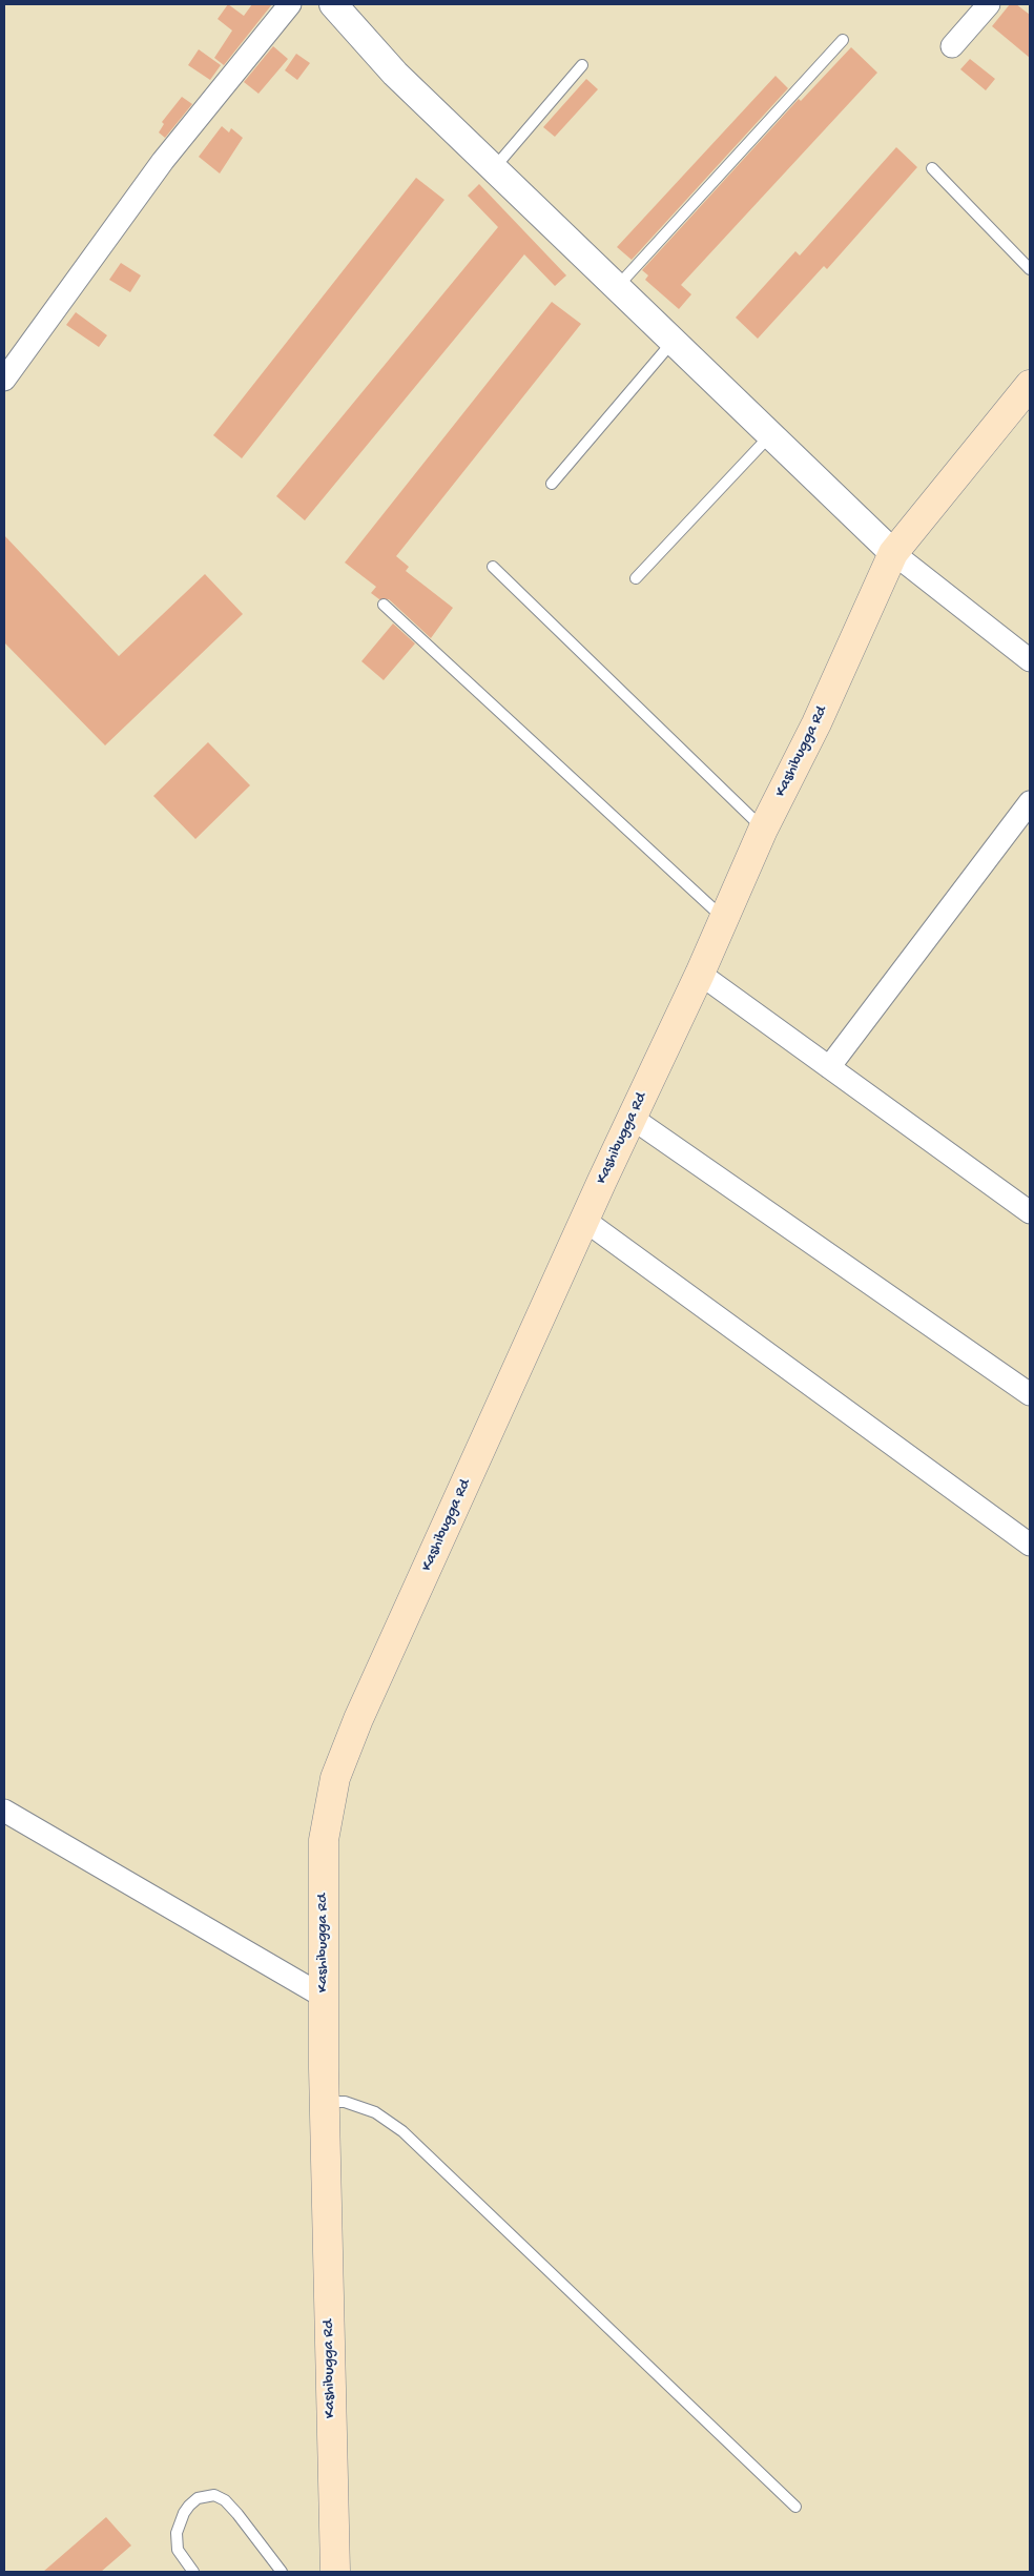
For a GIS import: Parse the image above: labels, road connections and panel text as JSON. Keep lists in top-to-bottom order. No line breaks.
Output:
{"streets":{"main road":["Kashibugga Rd"]}}
